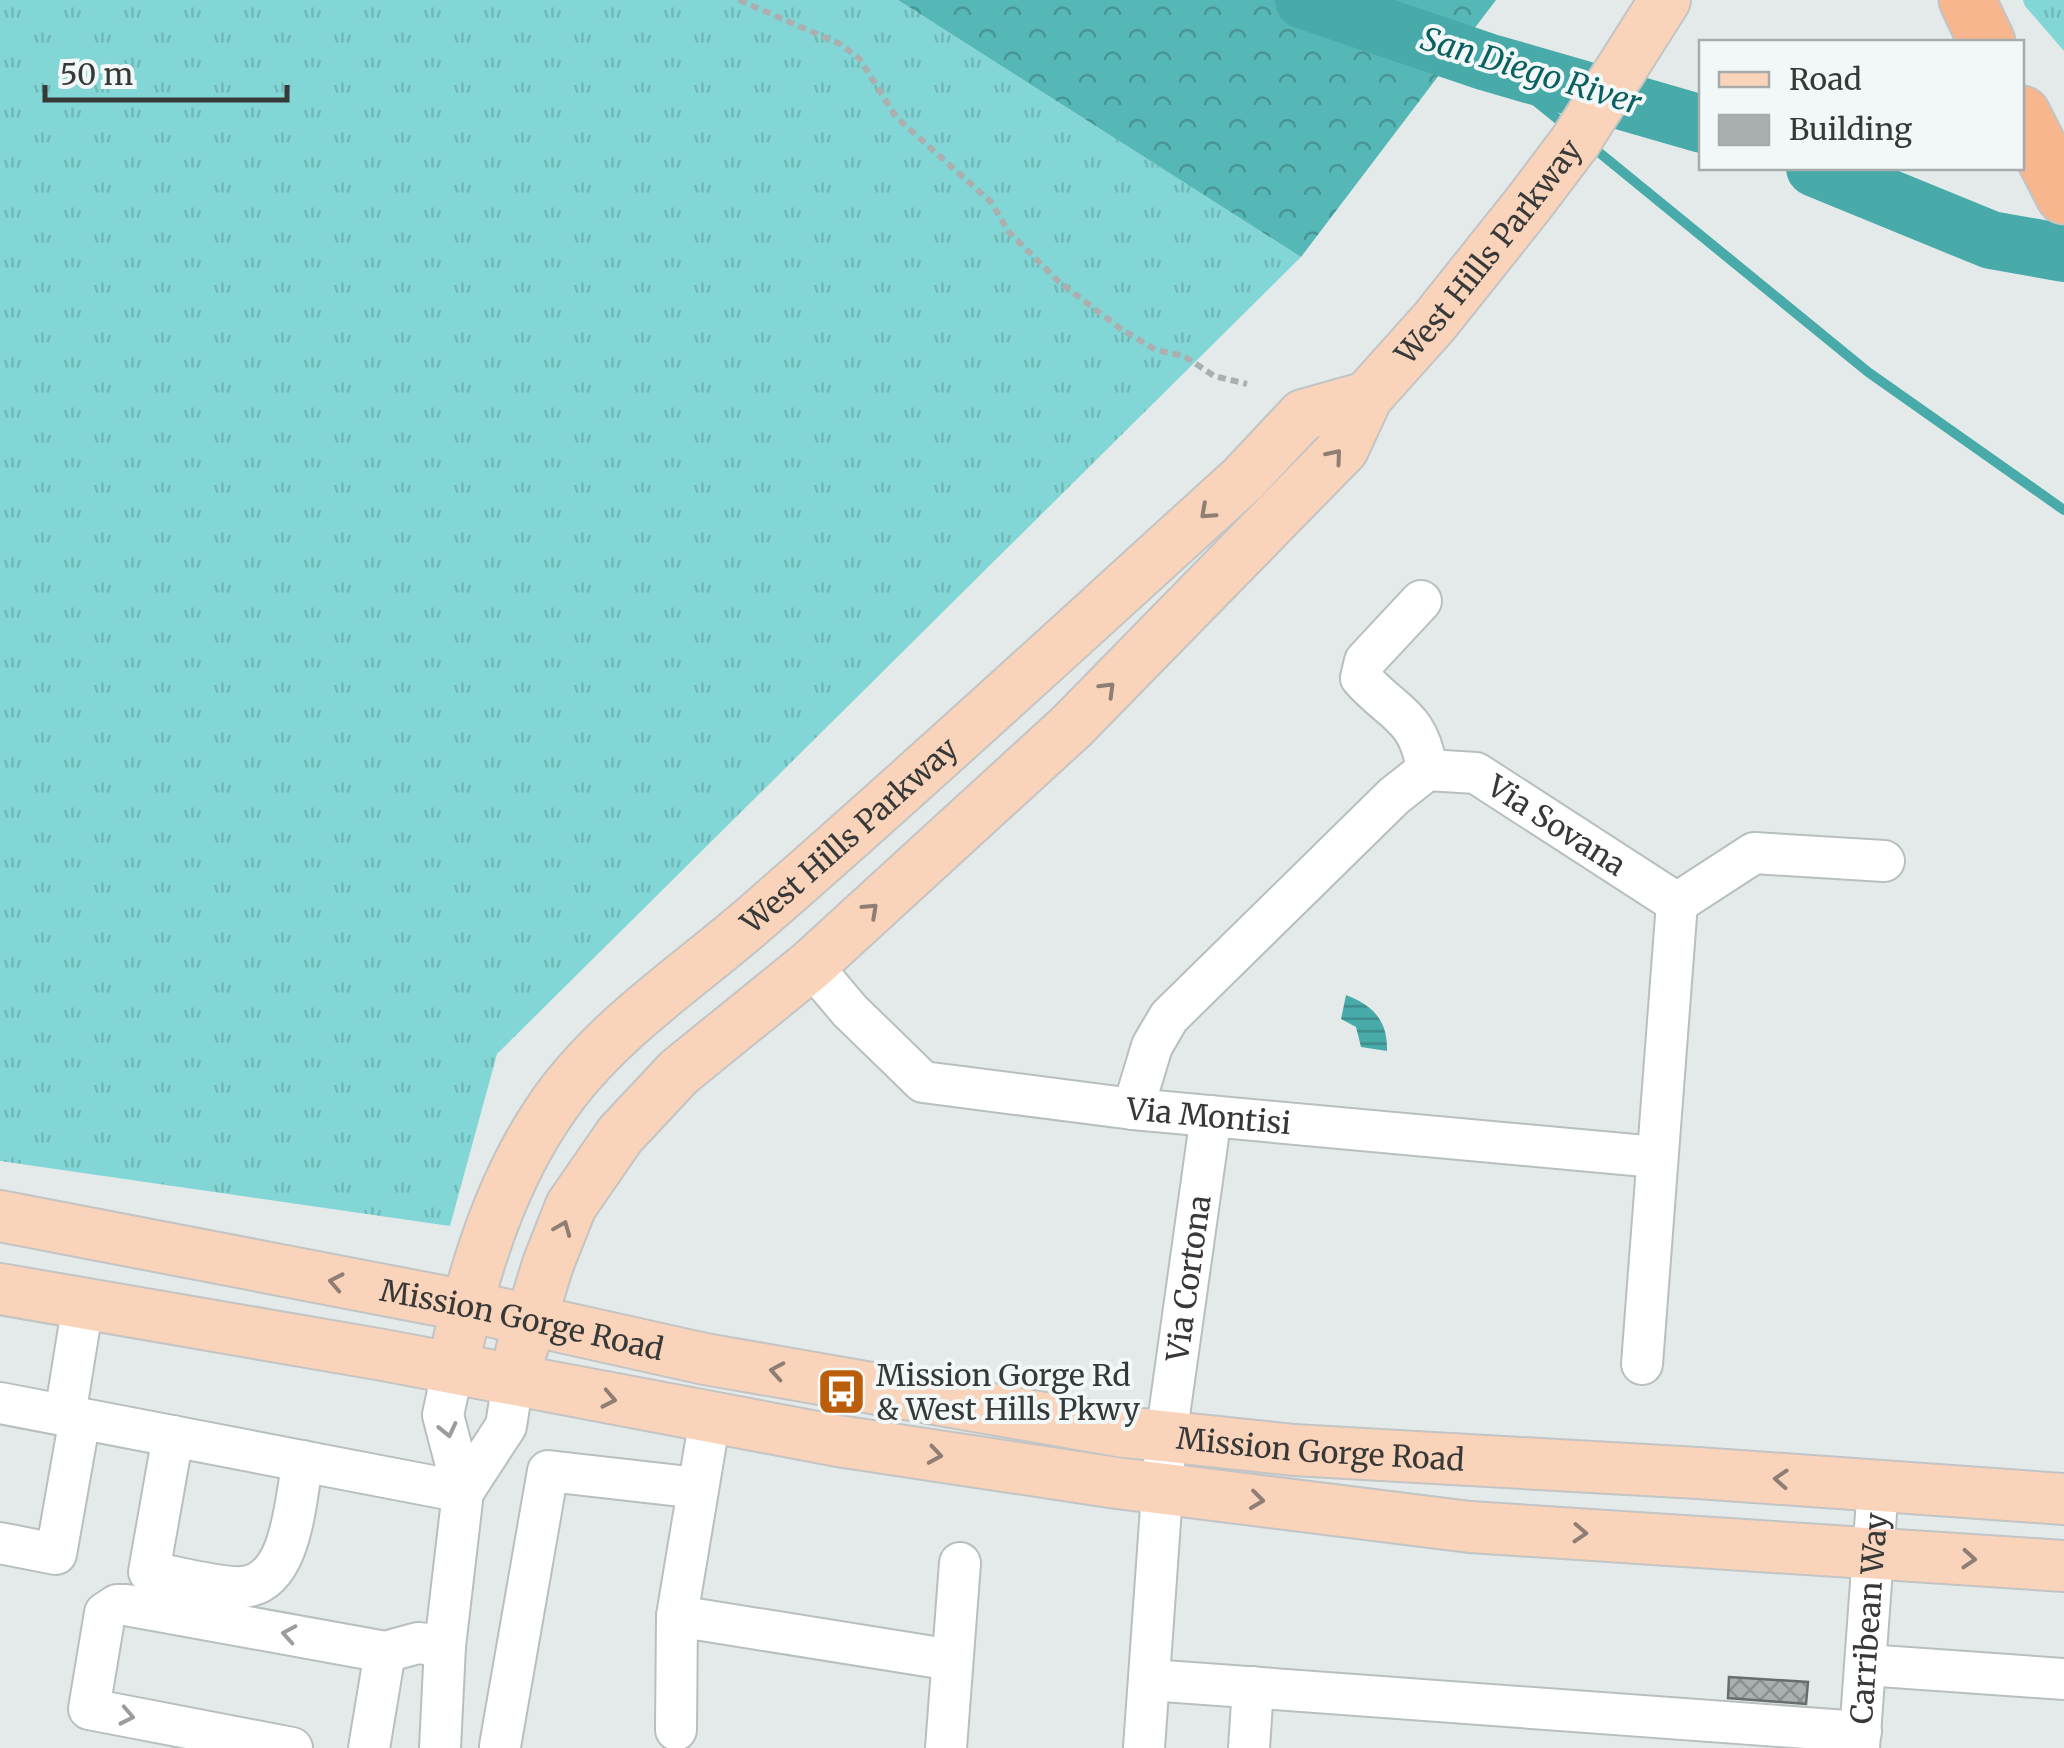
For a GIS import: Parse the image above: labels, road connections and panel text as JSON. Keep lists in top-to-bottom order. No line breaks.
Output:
{"streets":{"main road":["West Hills Parkway","Mission Gorge Road"],"street":["Via Sovana","Via Montisi","Via Cortona","Carribean Way"]},"crossings":[["West Hills Parkway","Via Montisi"],["West Hills Parkway","Mission Gorge Road"],["Via Montisi","Via Cortona"],["Via Cortona","Mission Gorge Road"],["Mission Gorge Road","Carribean Way"]],"water":["San Diego River"],"places":{"bus stop":["Mission Gorge Rd & West Hills Pkwy"]},"legend":["Road","Building"],"scale_bar":"50 m"}
